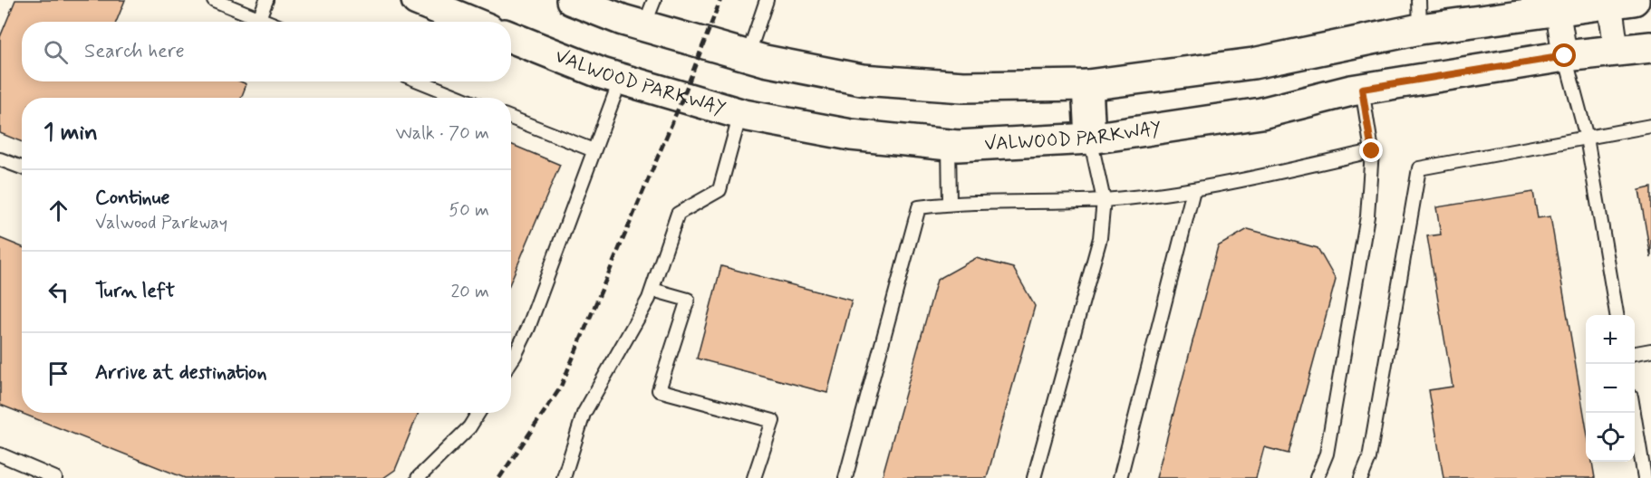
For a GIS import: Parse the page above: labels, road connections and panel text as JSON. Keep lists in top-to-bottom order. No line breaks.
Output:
{"streets":{"main road":["VALWOOD PARKWAY"]},"page":{"search":"Search here","heading":["1 min","Walk · 70 m"],"list":[["Continue","Valwood Parkway","50 m"],["Turn left","20 m"],"Arrive at destination"],"map_buttons":["+","−"]}}
